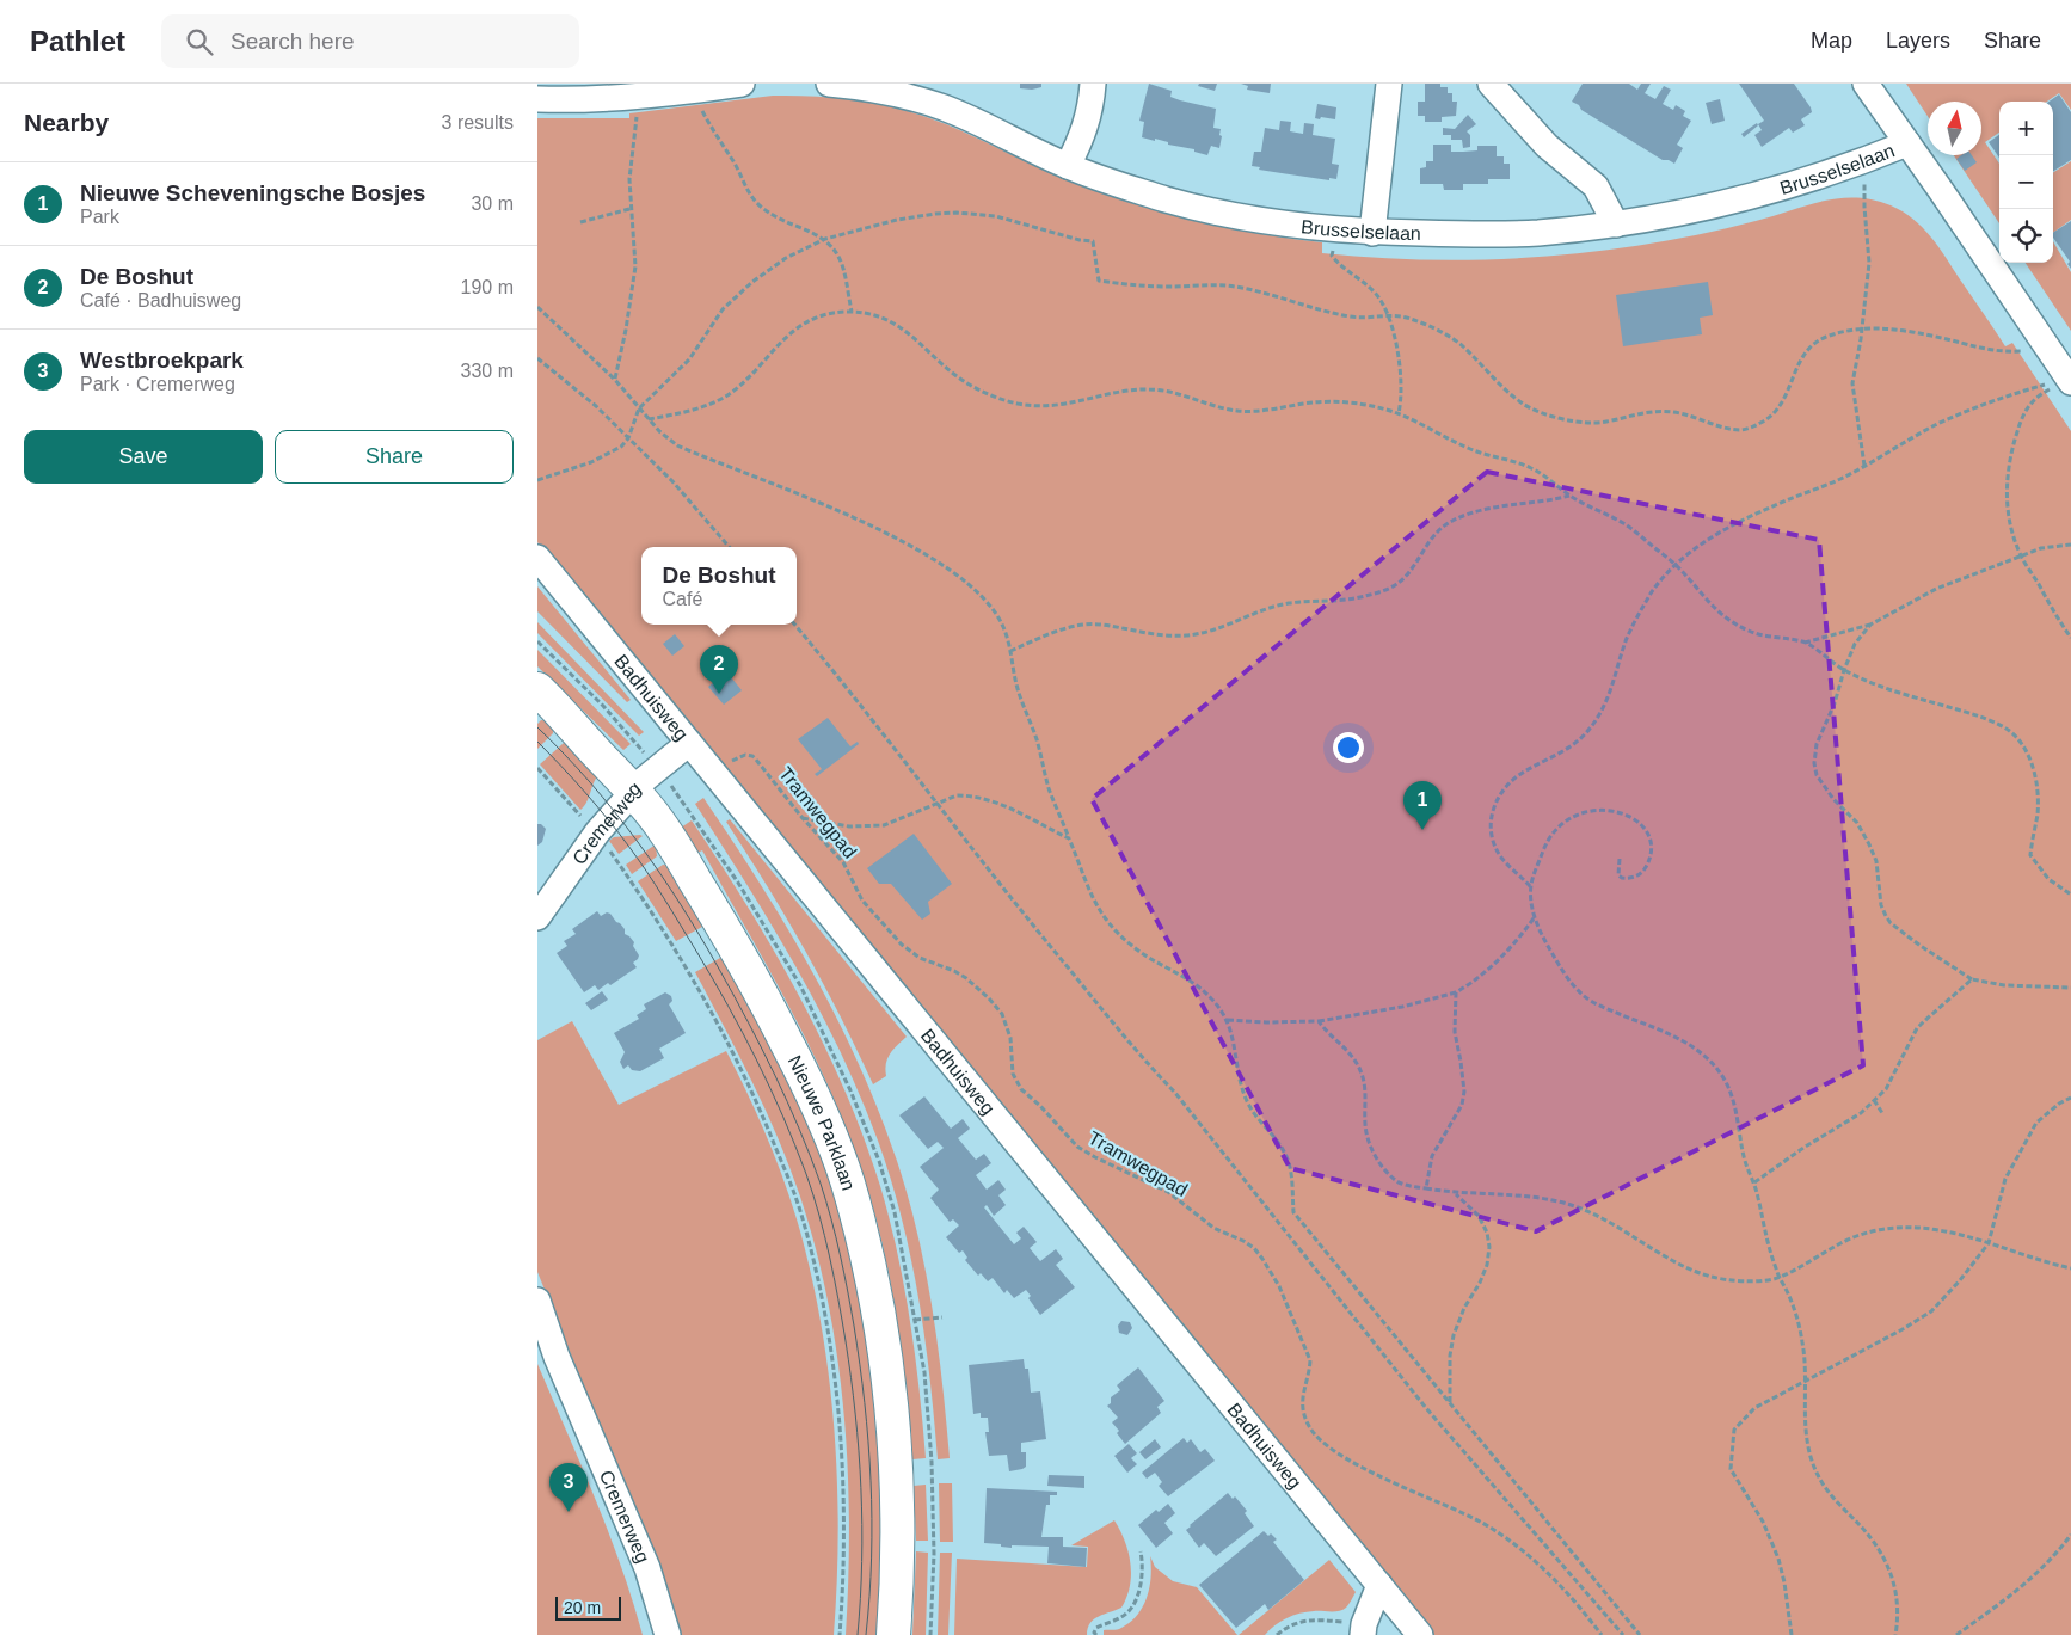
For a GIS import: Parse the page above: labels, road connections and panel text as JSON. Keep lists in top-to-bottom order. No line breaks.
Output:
{"streets":{"main road":["Nieuwe Parklaan"],"street":["Brusselselaan","Badhuisweg","Cremerweg"],"path":["Tramwegpad"]},"crossings":[["Badhuisweg","Tramwegpad"],["Badhuisweg","Cremerweg"],["Cremerweg","Nieuwe Parklaan"]],"scale_bar":"20 m","north":"top","page":{"header":"Pathlet","search":"Search here","nav":["Map","Layers","Share"],"heading":["Nearby","3 results"],"map_buttons":["+","−"],"list":[{"mark":"1","name":"Nieuwe Scheveningsche Bosjes","note":"Park","value":"30 m"},{"mark":"2","name":"De Boshut","note":"Café · Badhuisweg","value":"190 m"},{"mark":"3","name":"Westbroekpark","note":"Park · Cremerweg","value":"330 m"}],"buttons":["Save","Share"],"popup":["De Boshut","Café"],"pins":["2","1","3"],"scale":"20 m"}}
